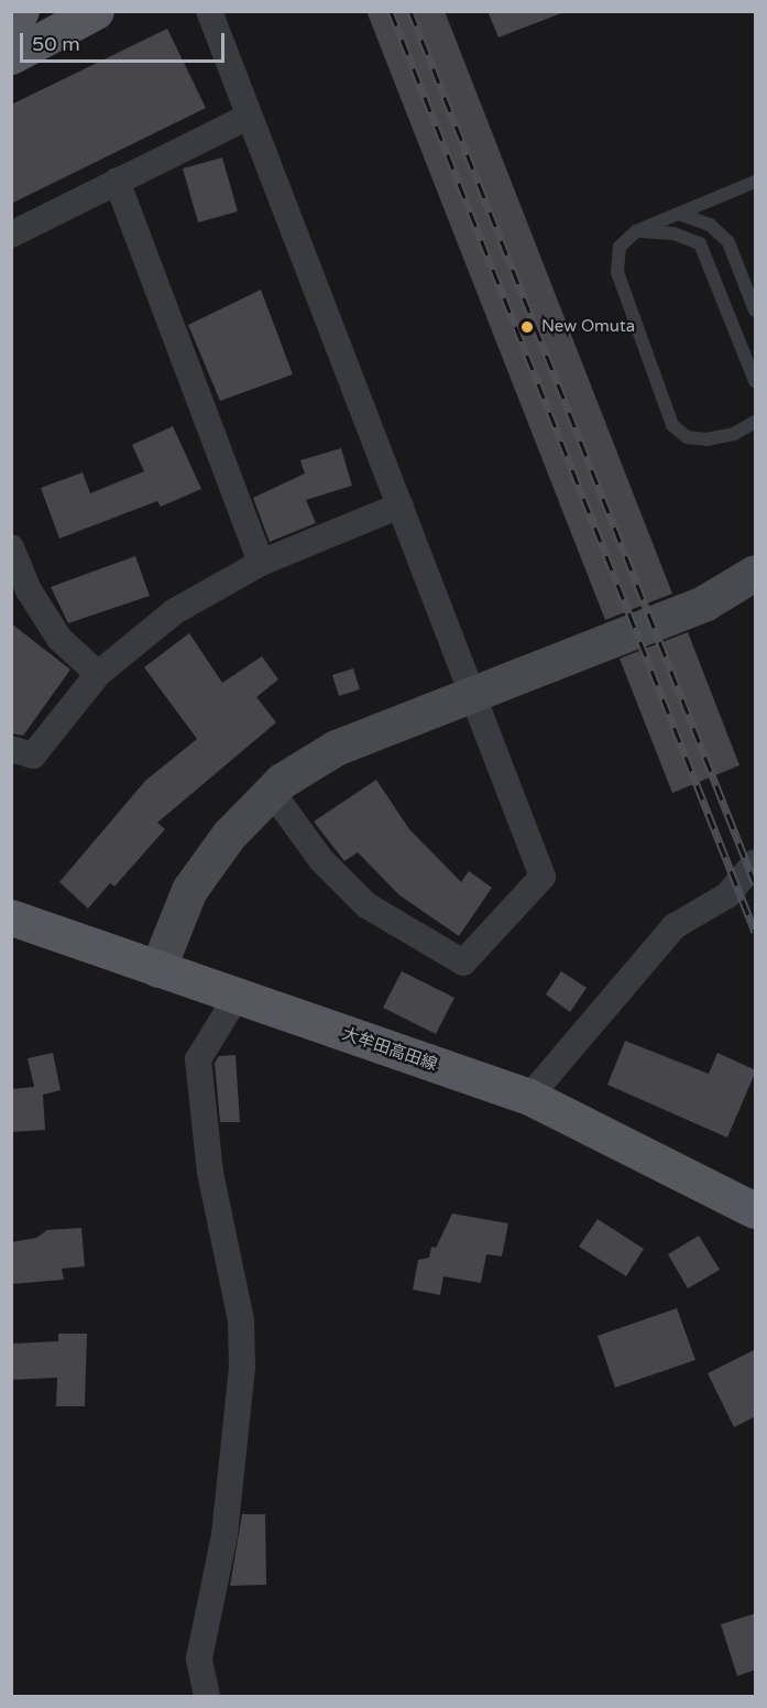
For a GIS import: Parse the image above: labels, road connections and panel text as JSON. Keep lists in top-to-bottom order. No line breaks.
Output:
{"streets":{"main road":["大牟田高田線"]},"places":["New Omuta"],"scale_bar":"50 m"}
